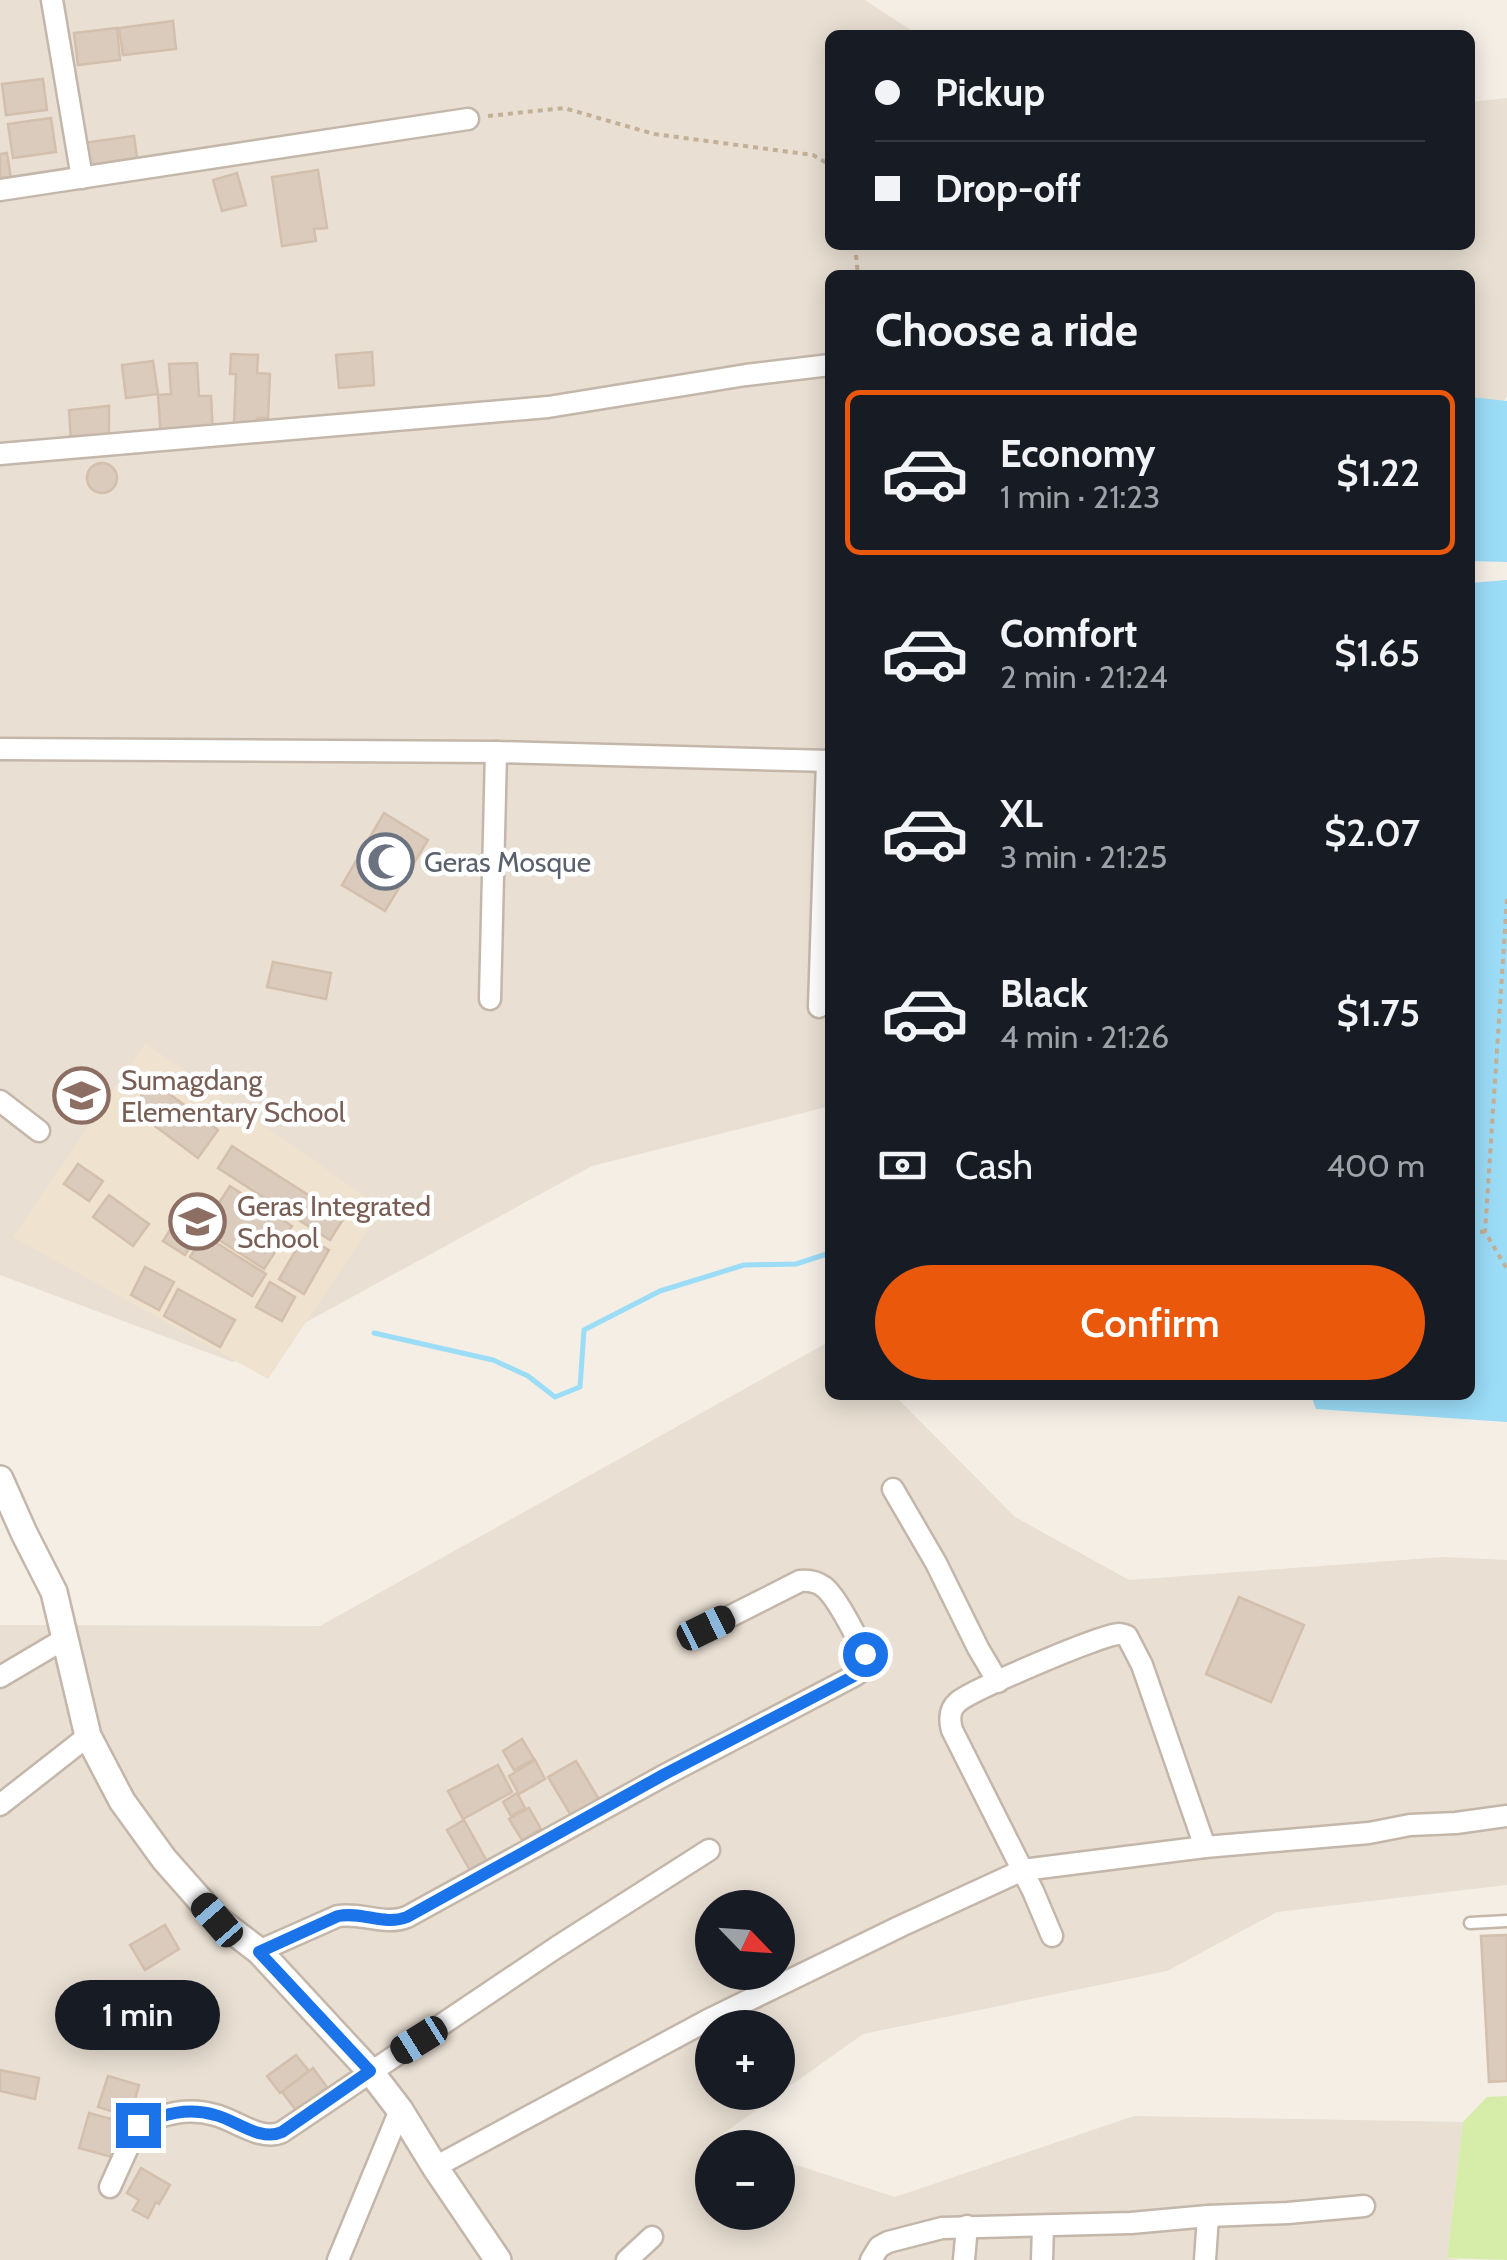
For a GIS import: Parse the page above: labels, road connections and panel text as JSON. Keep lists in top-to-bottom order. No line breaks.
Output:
{"places":{"mosque":["Geras Mosque"],"school or university":["Sumagdang Elementary School","Geras Integrated School"]},"north":"bottom right","page":{"banner":["Pickup","Drop-off"],"heading":"Choose a ride","list":[{"name":"Economy","note":"1 min · 21:23","value":"$1.22"},{"name":"Comfort","note":"2 min · 21:24","value":"$1.65"},{"name":"XL","note":"3 min · 21:25","value":"$2.07"},{"name":"Black","note":"4 min · 21:26","value":"$1.75"}],"pay":["Cash","400 m"],"buttons":"Confirm","map_buttons":["+","−"],"bubble":"1 min"}}
